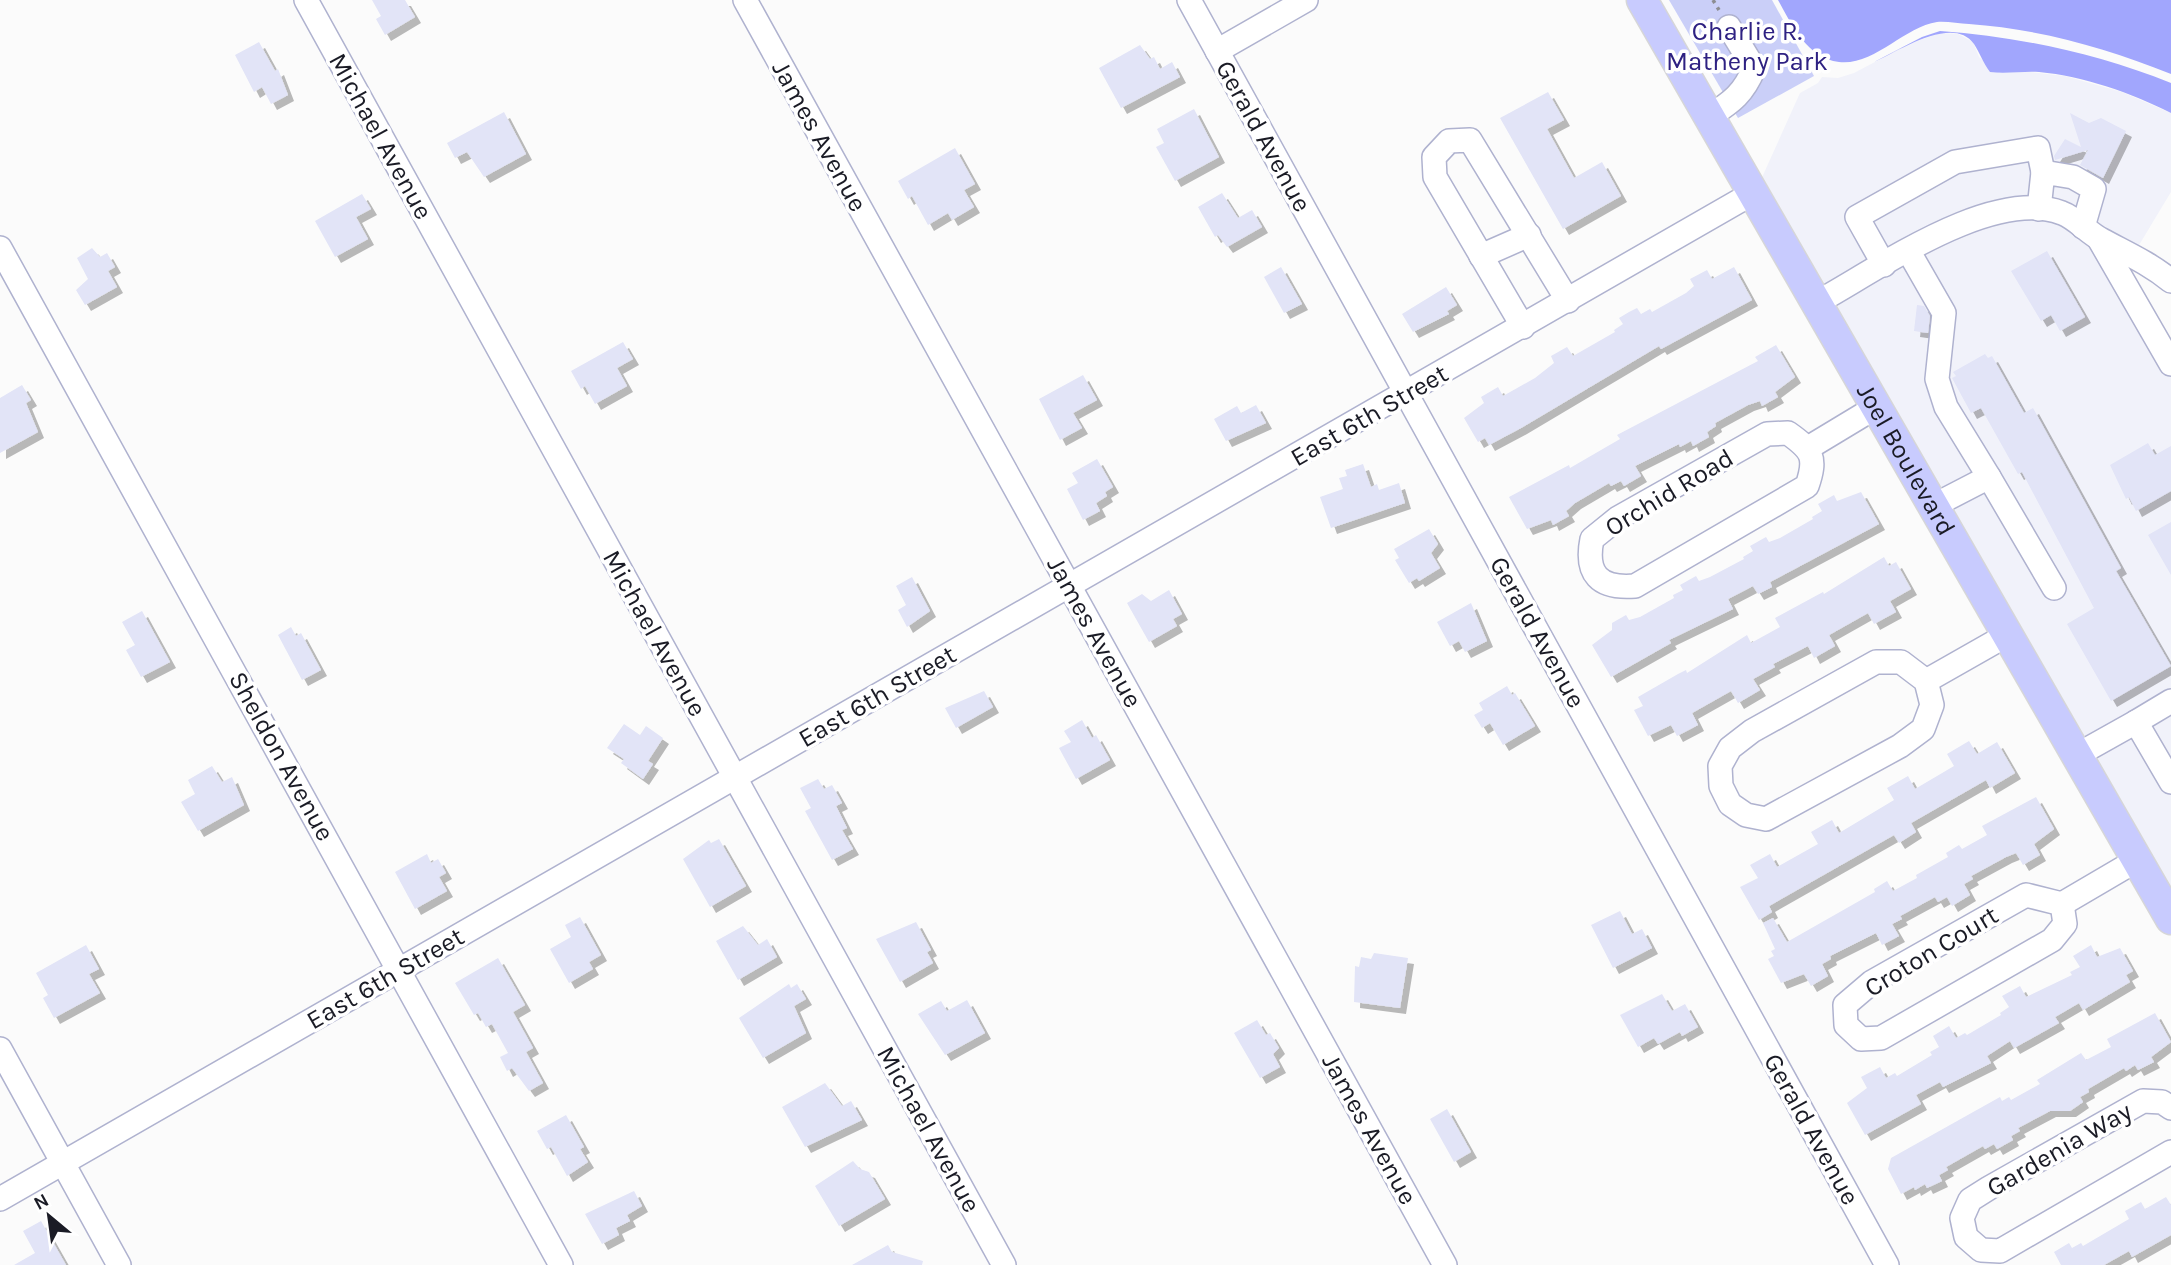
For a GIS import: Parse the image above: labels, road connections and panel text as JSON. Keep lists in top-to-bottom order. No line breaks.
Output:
{"streets":{"main road":["Joel Boulevard"],"street":["Michael Avenue","James Avenue","Gerald Avenue","East 6th Street","Orchid Road","Sheldon Avenue","Croton Court","Gardenia Way"]},"crossings":[["Michael Avenue","East 6th Street"],["James Avenue","East 6th Street"],["Gerald Avenue","East 6th Street"],["East 6th Street","Joel Boulevard"],["East 6th Street","Sheldon Avenue"]],"parks":["Charlie R. Matheny Park"],"north":"top left"}
